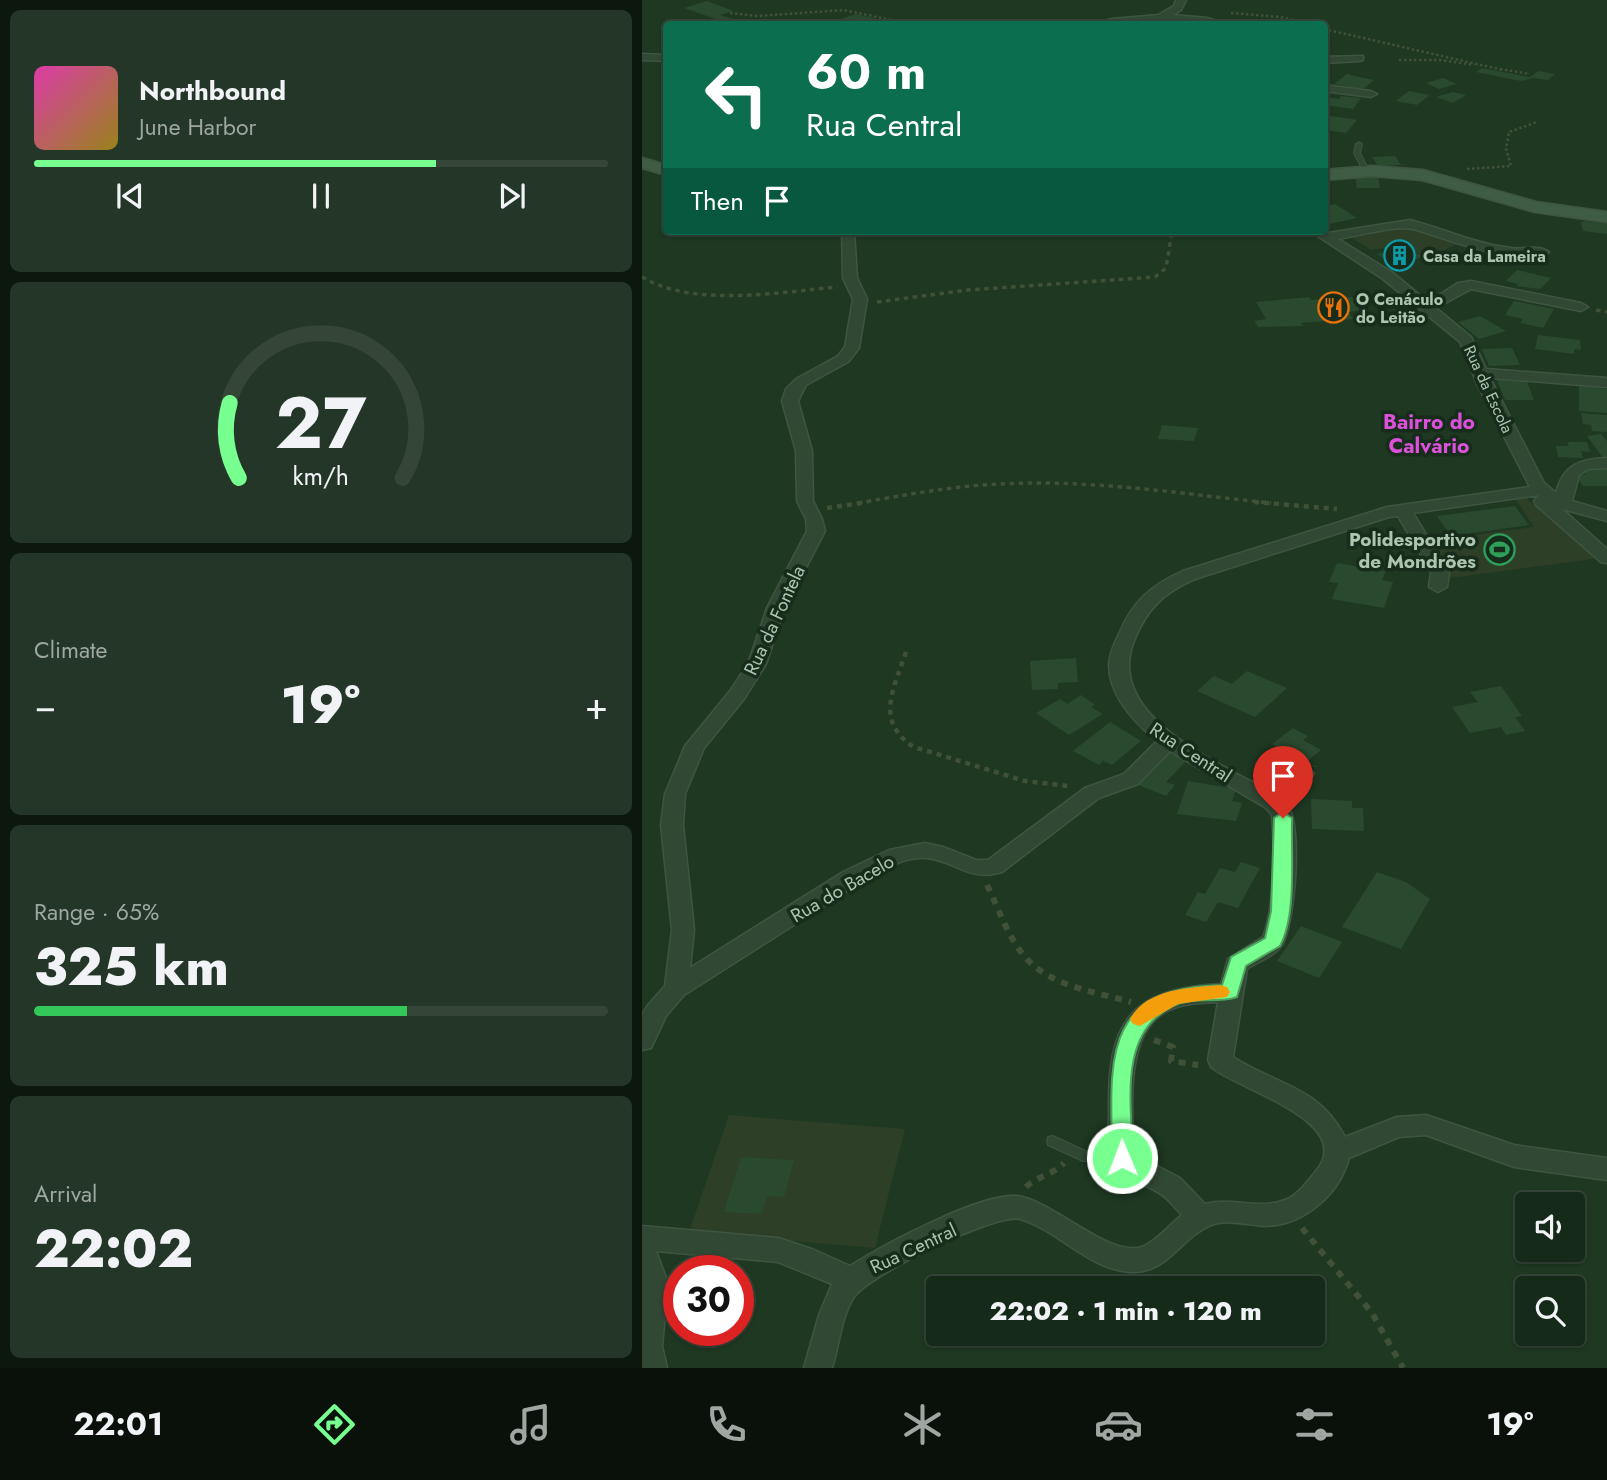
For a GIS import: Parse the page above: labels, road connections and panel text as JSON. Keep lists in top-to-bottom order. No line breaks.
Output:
{"streets":{"street":["Rua da Escola","Rua da Fontela","Rua Central","Rua do Bacelo"]},"crossings":[["Rua da Escola","Rua Central"],["Rua da Fontela","Rua do Bacelo"]],"districts":["Bairro do Calvário"],"places":{"building":["Casa da Lameira"],"restaurant":["O Cenáculo do Leitão"],"sports":["Polidesportivo de Mondrões"]},"page":{"turn":["60 m","Rua Central"],"song":["Northbound","June Harbor"],"then":"Then","tile":["Climate",["Range · 65%","325 km"],["Arrival","22:02"]],"heat":["−","19°","+"],"limit":"30","trip":"22:02 · 1 min · 120 m","tabs":["22:01","19°"],"gauge":["27","km/h"]}}
